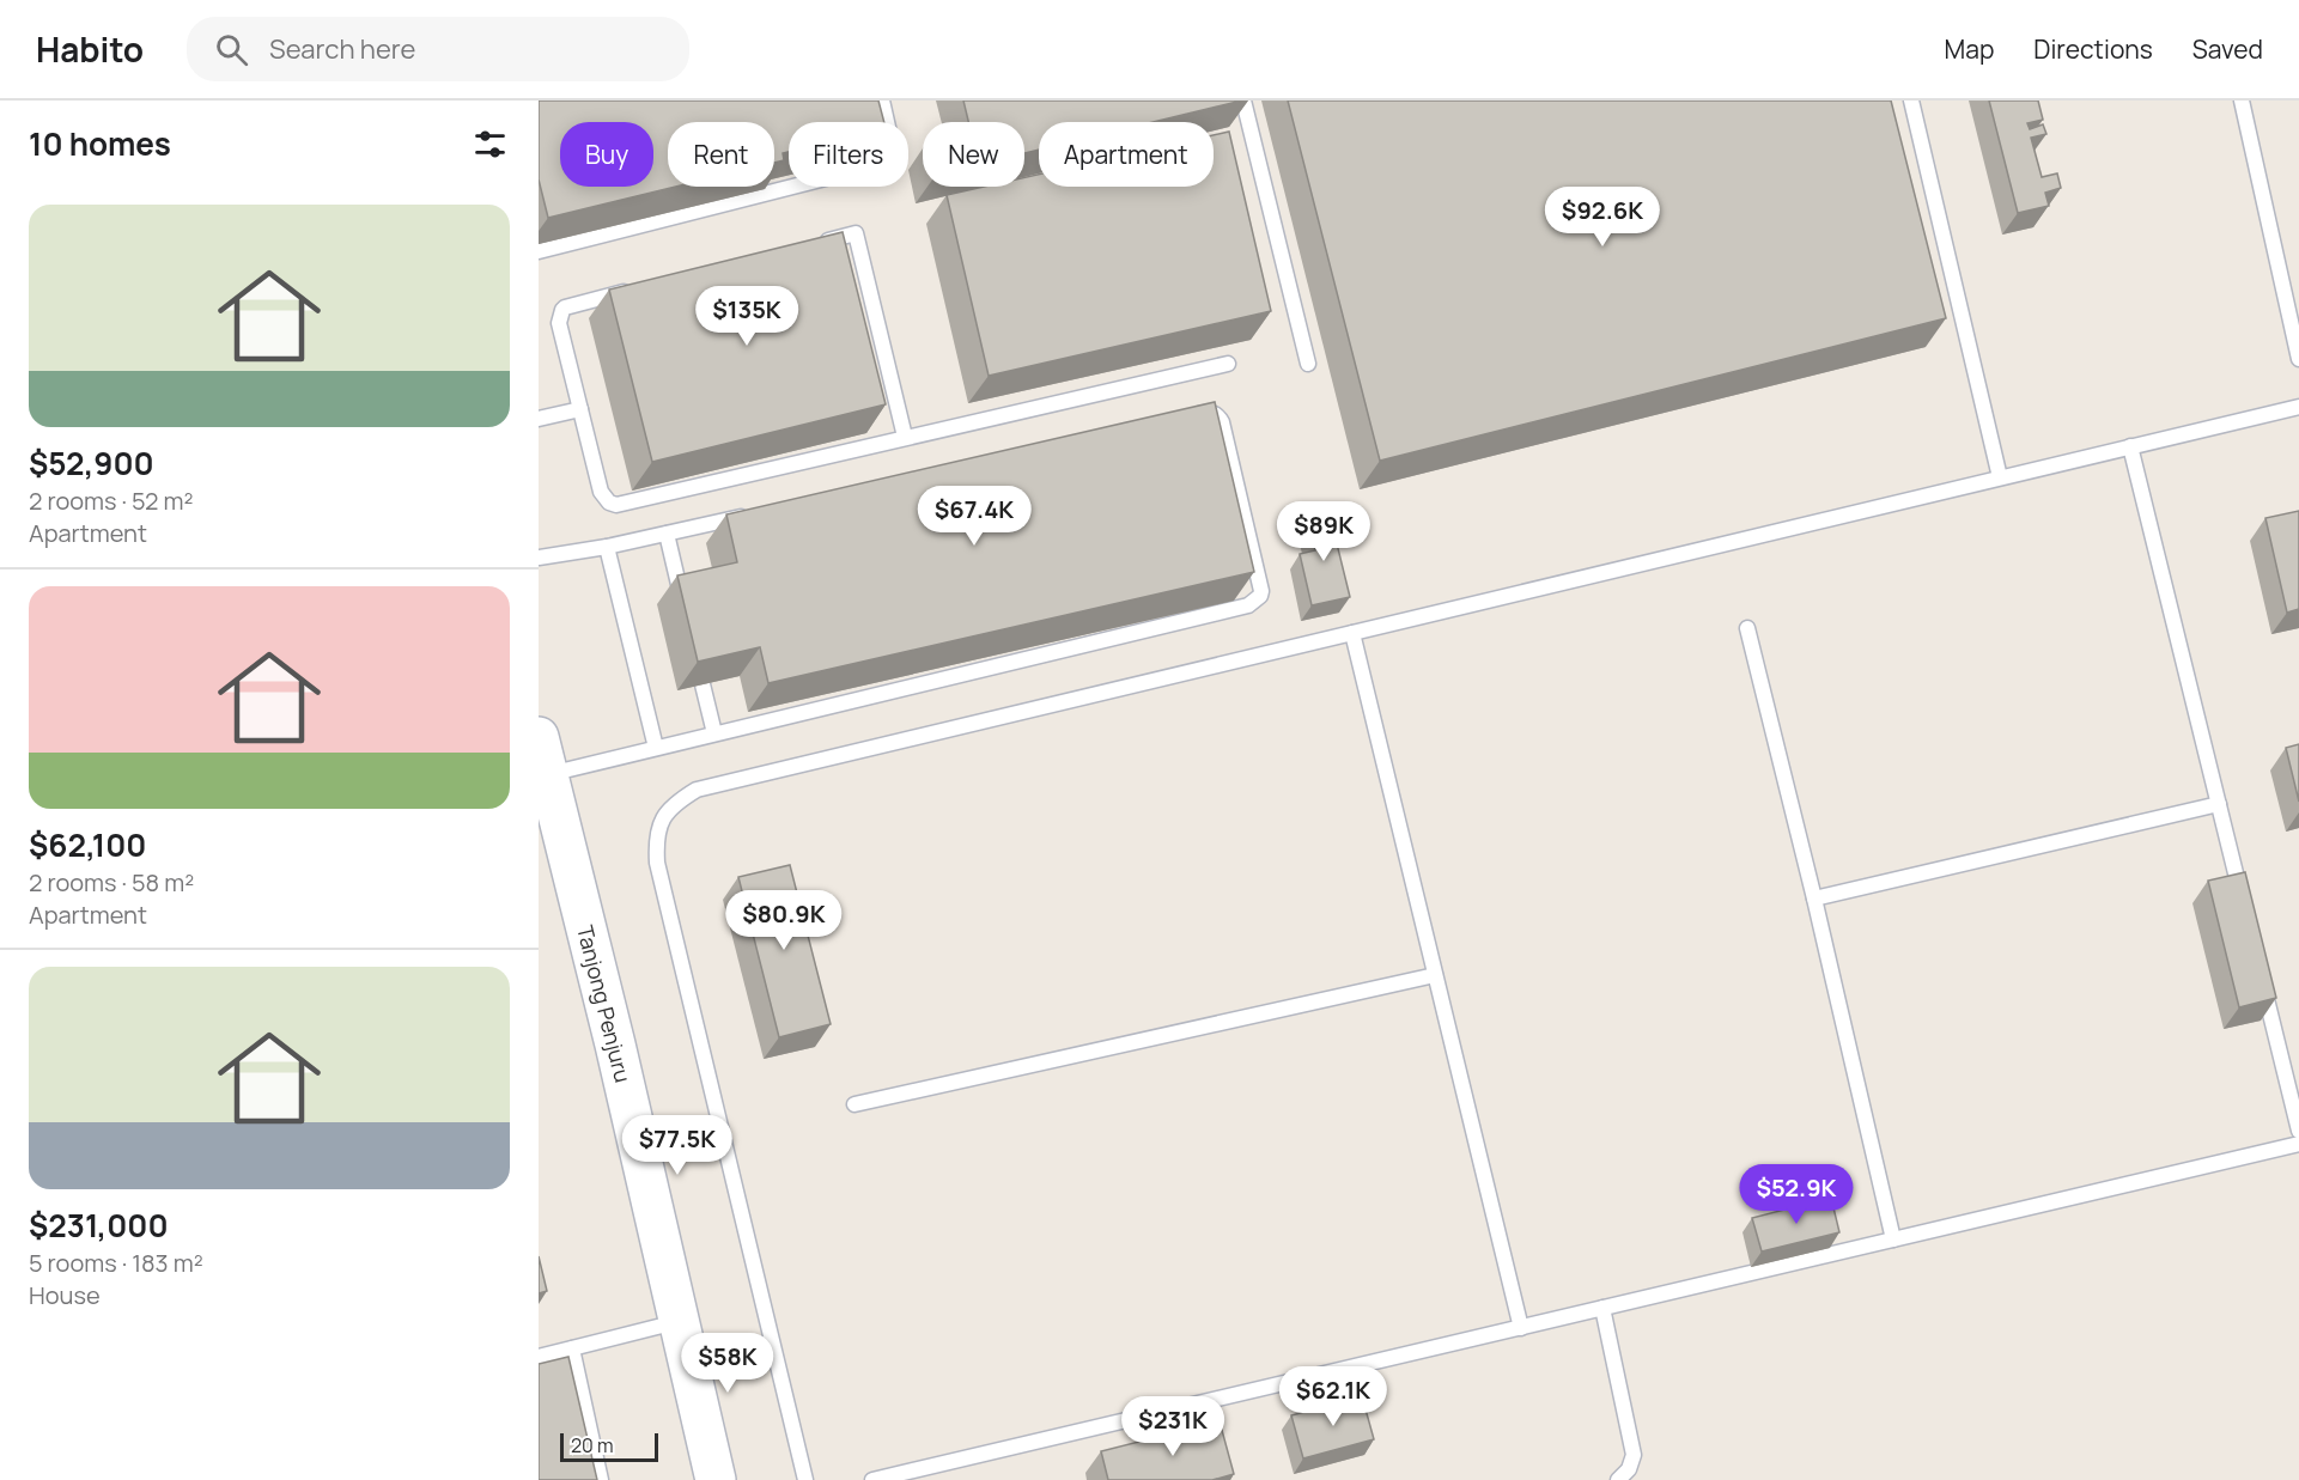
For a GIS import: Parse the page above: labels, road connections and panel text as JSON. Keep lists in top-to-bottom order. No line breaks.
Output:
{"streets":{"main road":["Tanjong Penjuru"]},"scale_bar":"20 m","page":{"header":"Habito","search":"Search here","nav":["Map","Directions","Saved"],"heading":"10 homes","chip":["Buy","Rent","Filters","New","Apartment"],"list":[{"name":"$52,900","note":"2 rooms · 52 m² · Apartment"},{"name":"$62,100","note":"2 rooms · 58 m² · Apartment"},{"name":"$231,000","note":"5 rooms · 183 m² · House"}],"price":["$92.6K","$135K","$67.4K","$89K","$80.9K","$77.5K","$52.9K","$58K","$62.1K","$231K"],"scale":"20 m"}}
